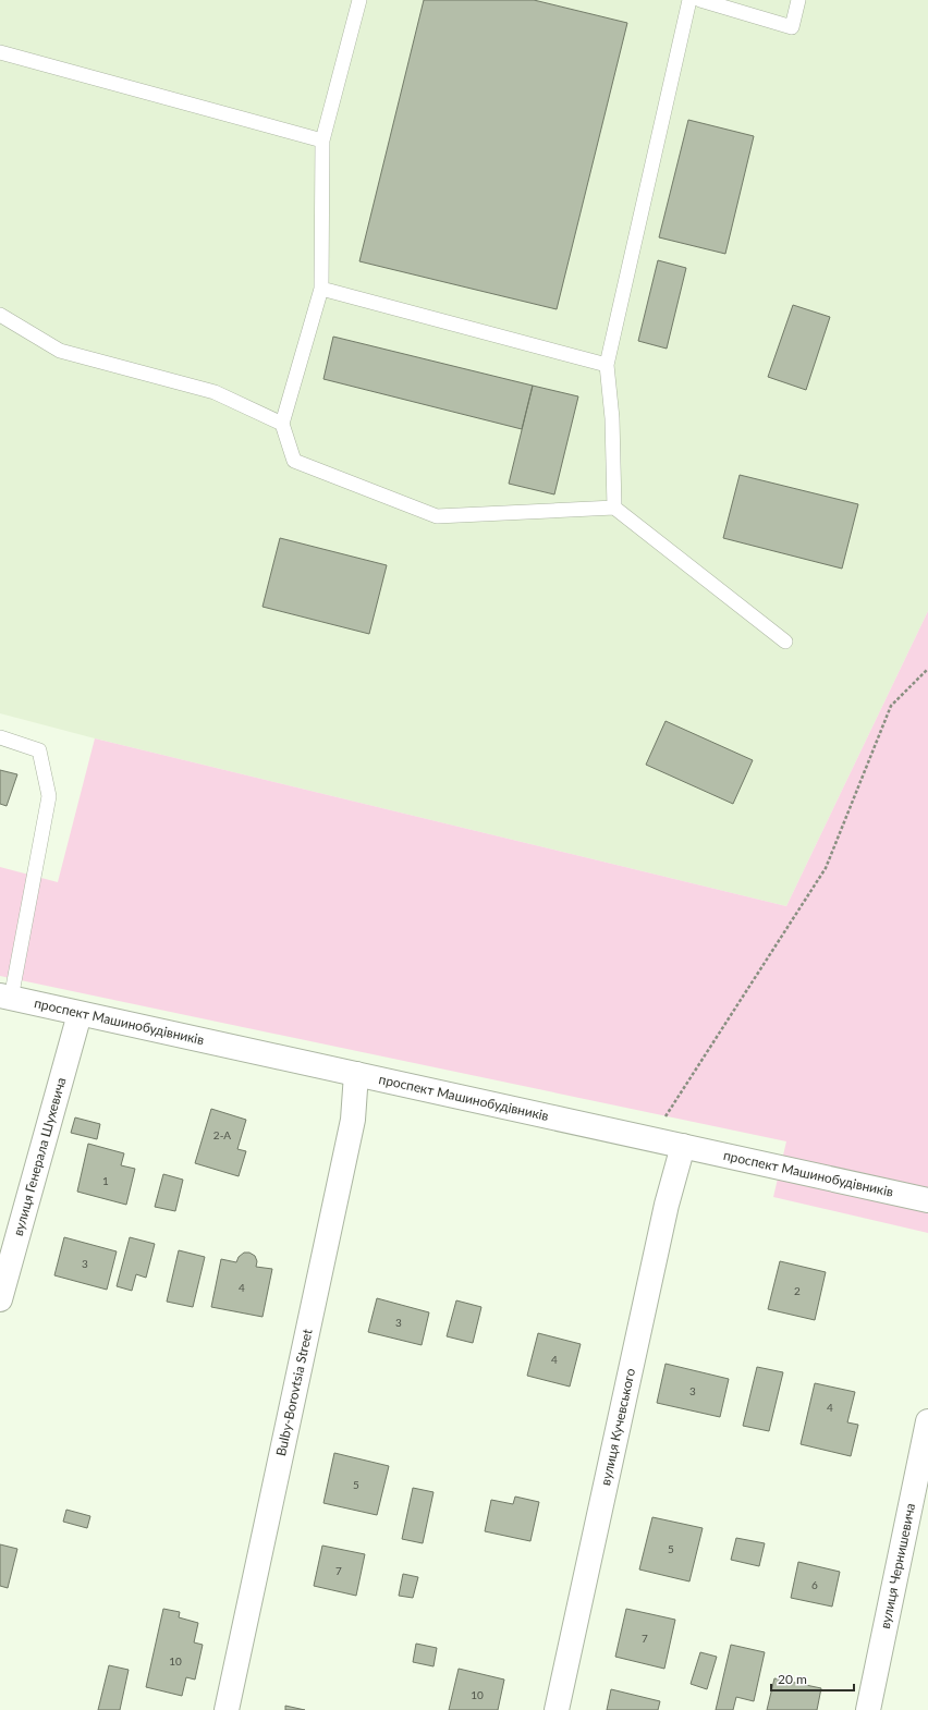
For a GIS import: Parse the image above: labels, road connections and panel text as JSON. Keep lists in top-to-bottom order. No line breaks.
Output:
{"streets":{"street":["проспект Машинобудівників","вулиця Генерала Шухевича","Bulby-Borovtsia Street","вулиця Кучевського","вулиця Чернишевича"]},"crossings":[["проспект Машинобудівників","вулиця Генерала Шухевича"],["проспект Машинобудівників","Bulby-Borovtsia Street"],["проспект Машинобудівників","вулиця Кучевського"]],"house_numbers":["2-А","1","3","4","2","3","4","3","4","5","5","7","6","7","10","10"],"scale_bar":"20 m"}
